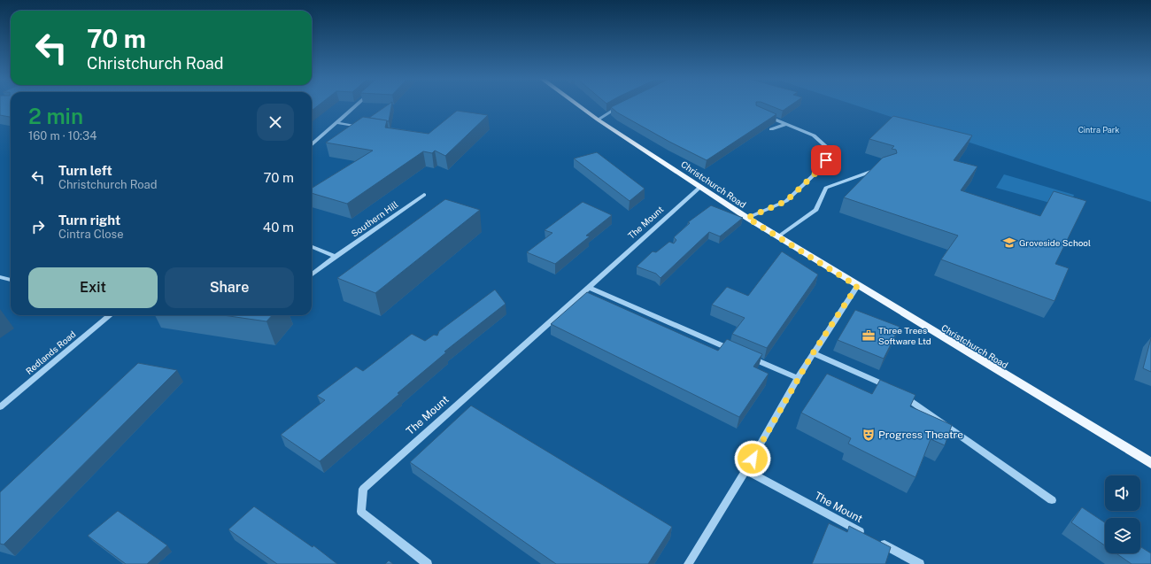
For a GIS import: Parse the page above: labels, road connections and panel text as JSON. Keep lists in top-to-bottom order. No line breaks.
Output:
{"streets":{"main road":["Christchurch Road"],"street":["Southern Hill","The Mount","Redlands Road"]},"crossings":[["Christchurch Road","The Mount"]],"parks":["Cintra Park"],"places":{"school or university":["Groveside School"],"office":["Three Trees Software Ltd"],"theatre":["Progress Theatre"]},"page":{"turn":["70 m","Christchurch Road"],"heading":["2 min","160 m · 10:34"],"list":[{"name":"Turn left","note":"Christchurch Road","value":"70 m"},{"name":"Turn right","note":"Cintra Close","value":"40 m"}],"buttons":["Exit","Share"]}}
